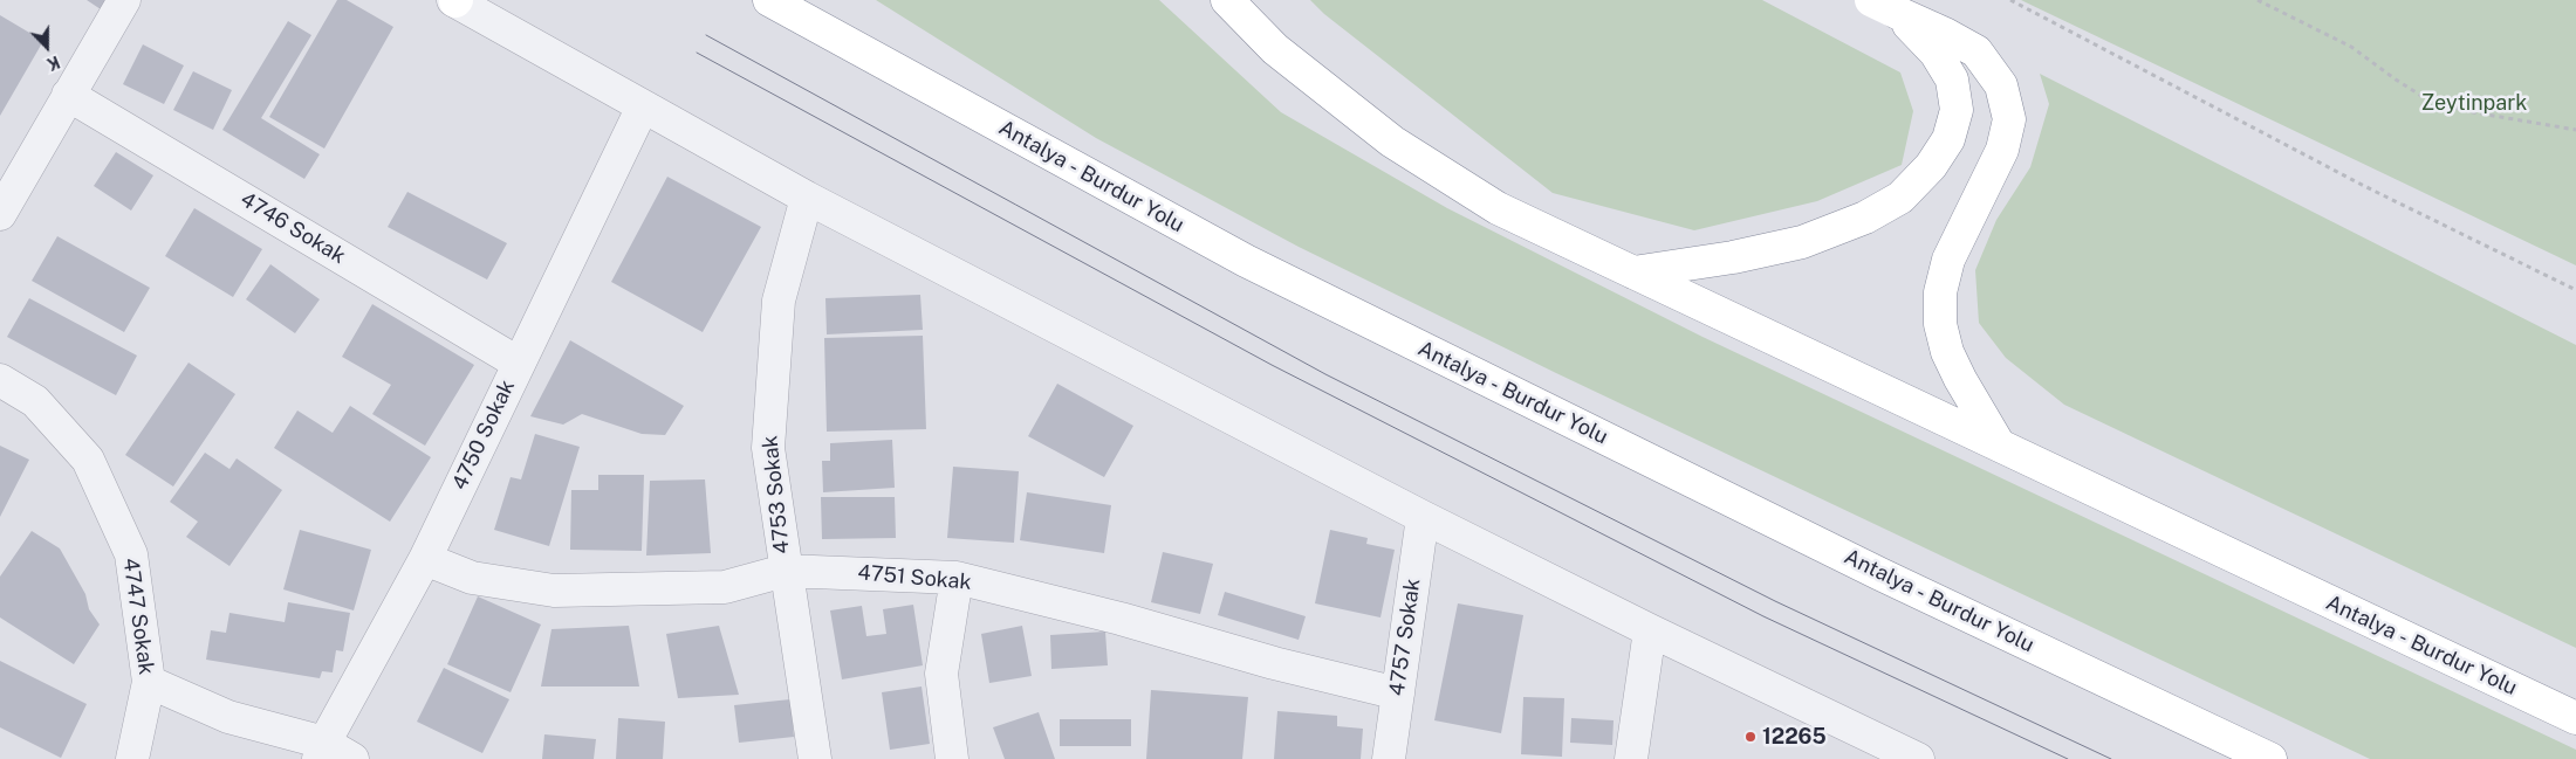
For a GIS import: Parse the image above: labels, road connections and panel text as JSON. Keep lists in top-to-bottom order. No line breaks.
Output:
{"streets":{"highway":["Antalya - Burdur Yolu"],"street":["4746 Sokak","4750 Sokak","4753 Sokak","4751 Sokak","4747 Sokak","4757 Sokak"]},"crossings":[["4746 Sokak","4750 Sokak"],["4750 Sokak","4751 Sokak"],["4753 Sokak","4751 Sokak"],["4751 Sokak","4757 Sokak"]],"parks":["Zeytinpark"],"places":["12265"],"north":"bottom"}
